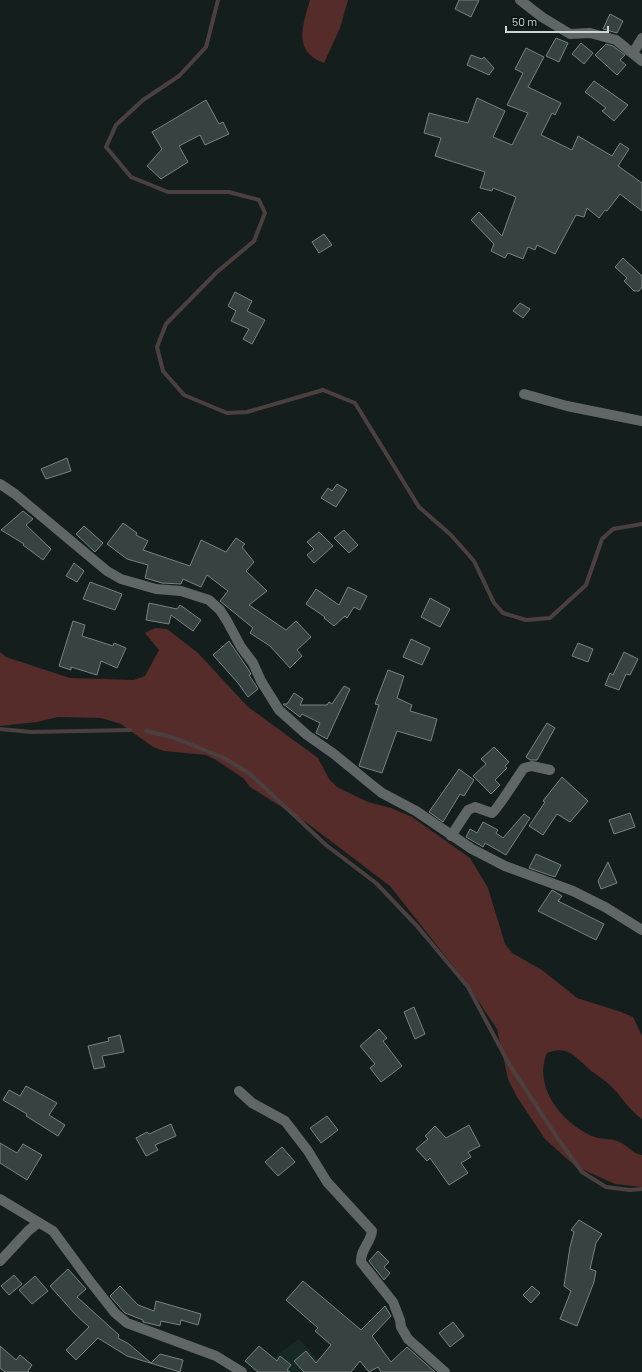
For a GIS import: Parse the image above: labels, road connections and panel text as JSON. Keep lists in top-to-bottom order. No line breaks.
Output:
{"scale_bar":"50 m"}
